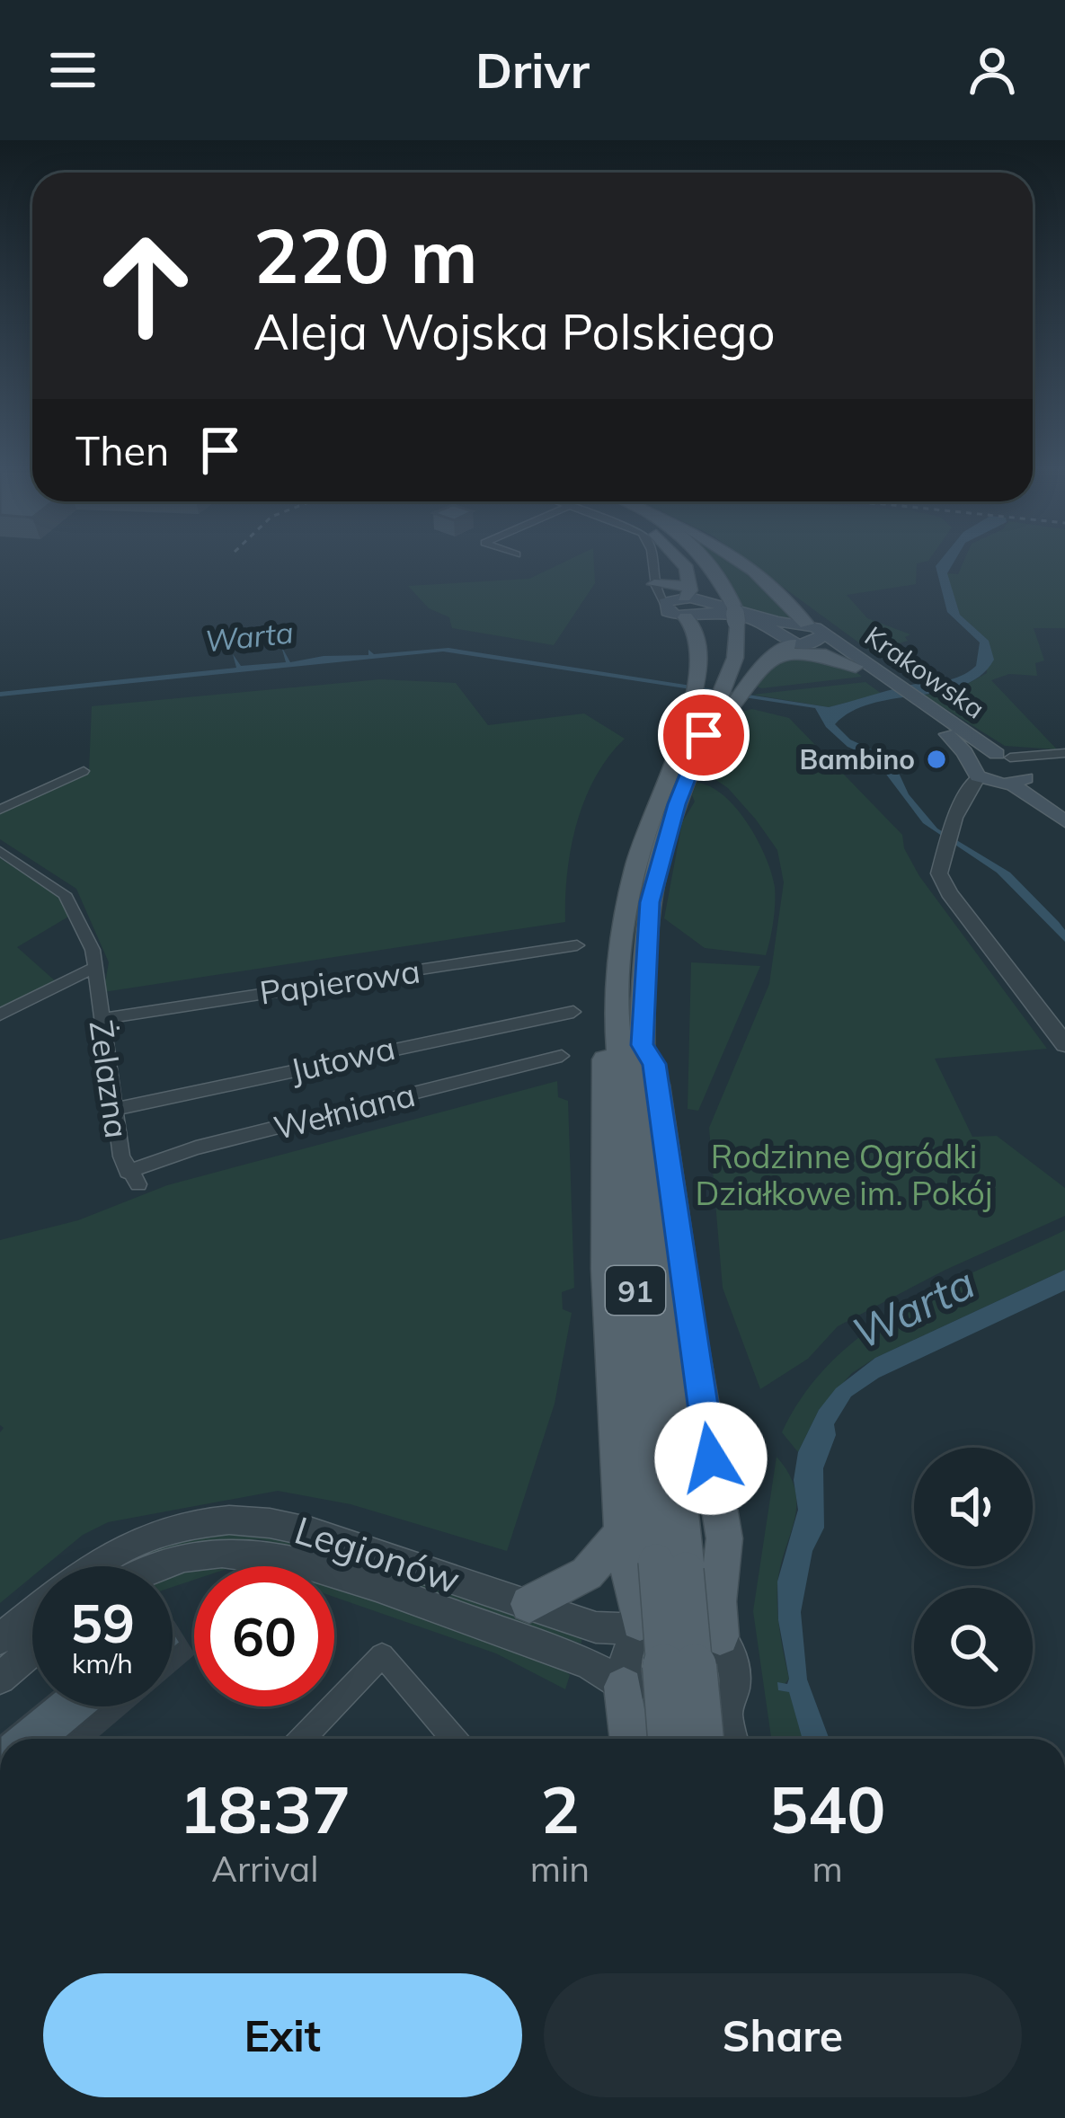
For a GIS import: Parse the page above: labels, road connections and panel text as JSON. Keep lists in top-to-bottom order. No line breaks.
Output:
{"streets":{"main road":["Krakowska","91"],"street":["Papierowa","Jutowa","Żelazna","Wełniana","Legionów"]},"crossings":[["Papierowa","Żelazna"],["Jutowa","Żelazna"],["Żelazna","Wełniana"]],"water":["Warta"],"parks":["Rodzinne Ogródki Działkowe im. Pokój"],"places":["Bambino"],"page":{"header":"Drivr","turn":["220 m","Aleja Wojska Polskiego"],"then":"Then","speed":"59 km/h","limit":"60","eta":["18:37","Arrival","2","min","540","m"],"buttons":["Exit","Share"]}}
